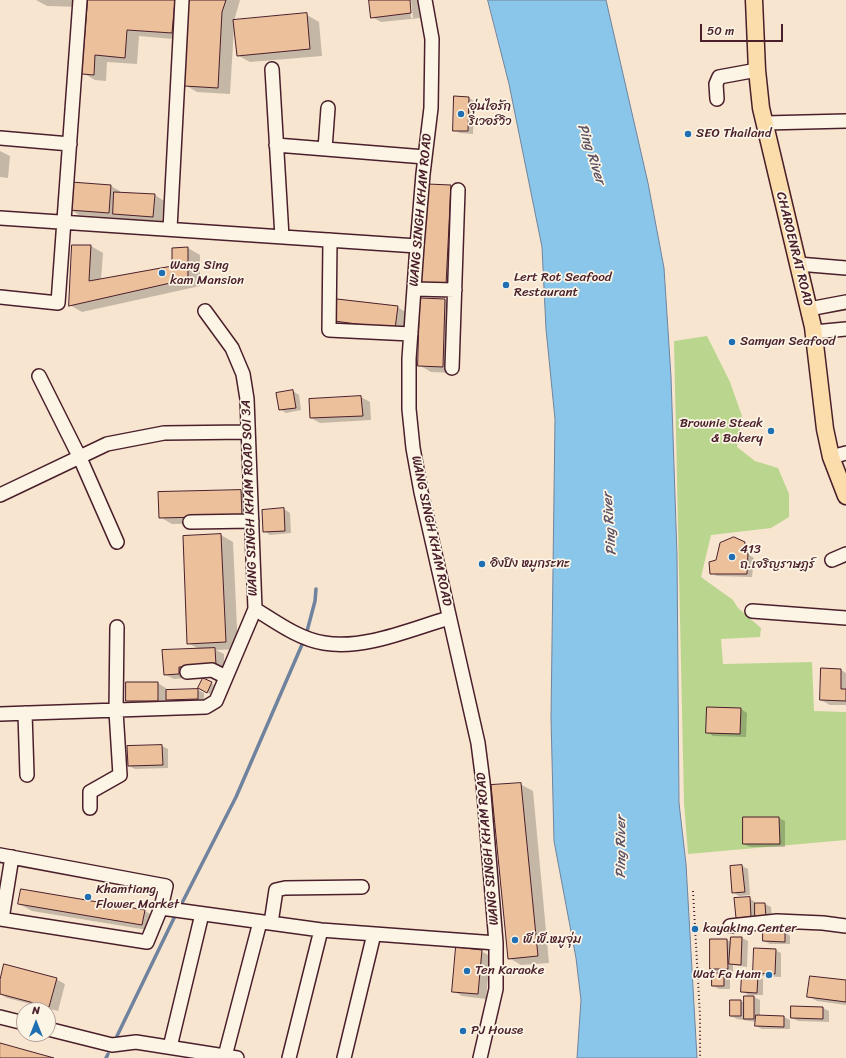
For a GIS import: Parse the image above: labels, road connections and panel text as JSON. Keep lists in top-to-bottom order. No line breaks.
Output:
{"streets":{"main road":["CHAROENRAT ROAD"],"street":["WANG SINGH KHAM ROAD","WANG SINGH KHAM ROAD SOI 3A"]},"crossings":[["WANG SINGH KHAM ROAD","WANG SINGH KHAM ROAD SOI 3A"]],"water":["Ping River"],"places":["อุ่นไอรัก ริเวอร์วิว","SEO Thailand","Wang Sing kam Mansion","Lert Rot Seafood Restaurant","Samyan Seafood","Brownie Steak & Bakery","413 ถ.เจริญราษฏร์","อิงปิง หมูกระทะ","Khamtiang Flower Market","kayaking Center","พี.พี.หมูจุ่ม","Ten Karaoke","Wat Fa Ham","PJ House"],"scale_bar":"50 m","north":"top"}
